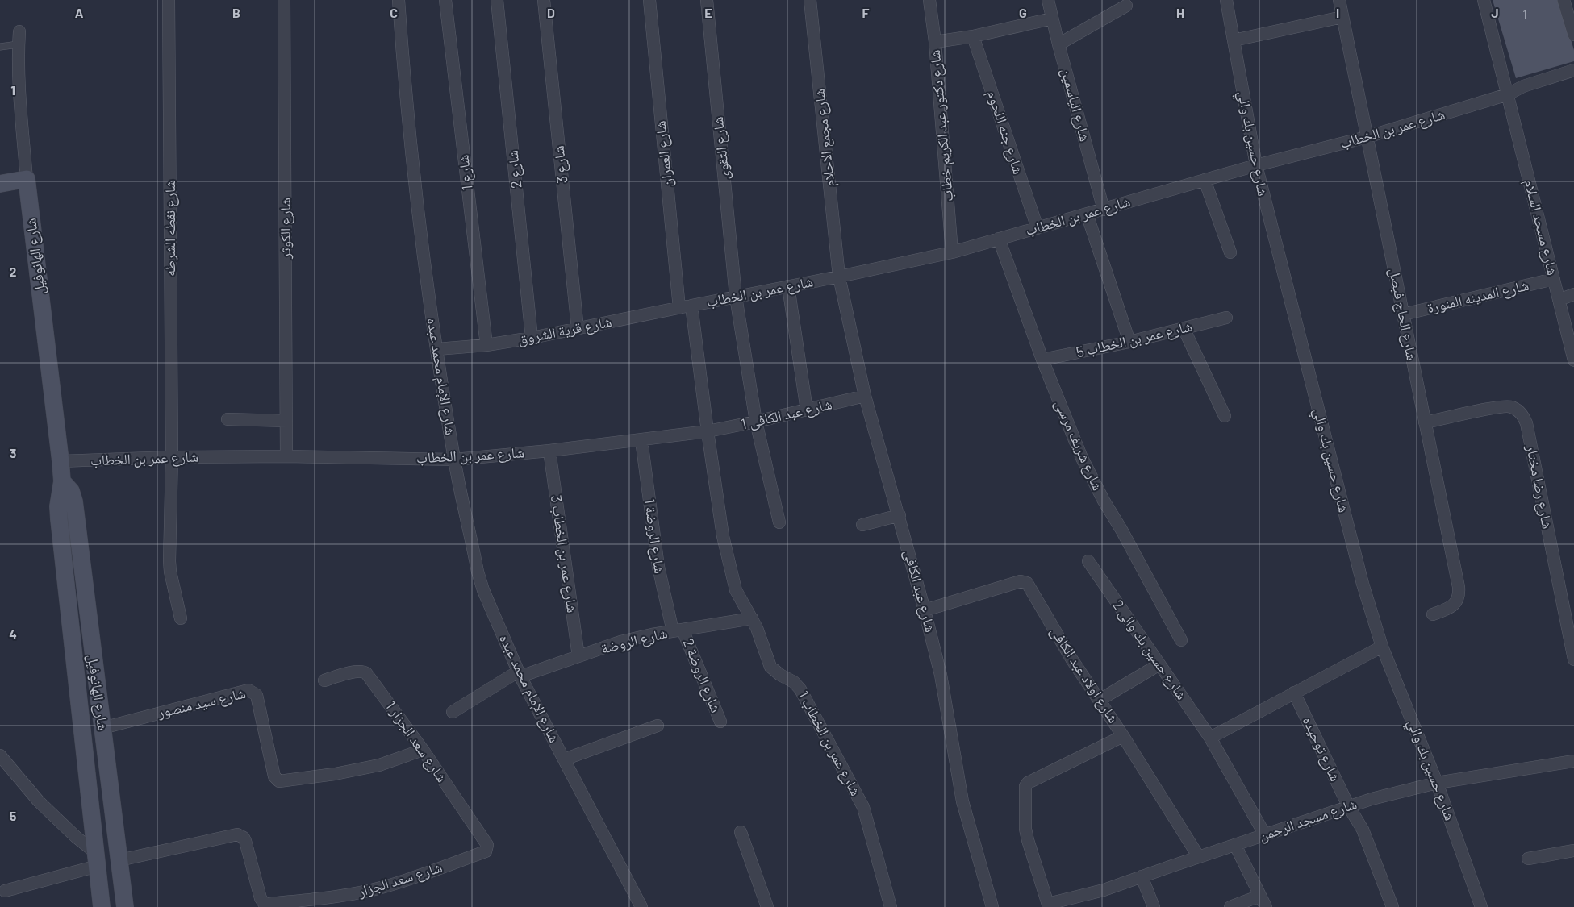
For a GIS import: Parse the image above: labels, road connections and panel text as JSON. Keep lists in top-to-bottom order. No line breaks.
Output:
{"streets":{"street":["شارع الياسمين","شارع دكتور عبد الكريم خطاب","شارع عمر بن الخطاب","شارع جنه اللحوم","شارع مجمع الاحلام","شارع حسين بك والي","شارع التقوى","شارع العمران","شارع 3","شارع 2","شارع 1","شارع مسجد السلام","شارع نقطه الشرطه","شارع الكوثر","شارع الهانوفيل","شارع المدينه المنورة","شارع الحاج فيصل","شارع قرية الشروق","شارع عمر بن الخطاب 5","شارع الإمام محمد عبده","شارع عبد الكافى 1","شارع شريف مرسى","شارع رضا مختار","شارع الروضة 1","شارع عمر بن الخطاب 3","شارع عبد الكافى","شارع الروضة","شارع حسين بك والى 2","شارع اولاد عبد الكافى","شارع الروضة 2","شارع سيد منصور","شارع سعد الجزار 1","شارع عمر بن الخطاب 1","شارع توحيده","شارع مسجد الرحمن","شارع سعد الجزار"]},"crossings":[["شارع الياسمين","شارع عمر بن الخطاب"],["شارع دكتور عبد الكريم خطاب","شارع عمر بن الخطاب"],["شارع عمر بن الخطاب","شارع جنه اللحوم"],["شارع عمر بن الخطاب","شارع مجمع الاحلام"],["شارع عمر بن الخطاب","شارع حسين بك والي"],["شارع عمر بن الخطاب","شارع التقوى"],["شارع عمر بن الخطاب","شارع مسجد السلام"],["شارع عمر بن الخطاب","شارع نقطه الشرطه"],["شارع عمر بن الخطاب","شارع الكوثر"],["شارع عمر بن الخطاب","شارع الهانوفيل"],["شارع عمر بن الخطاب","شارع الحاج فيصل"],["شارع عمر بن الخطاب","شارع قرية الشروق"],["شارع عمر بن الخطاب","شارع الإمام محمد عبده"],["شارع عمر بن الخطاب","شارع عبد الكافى 1"],["شارع عمر بن الخطاب","شارع شريف مرسى"],["شارع عمر بن الخطاب","شارع الروضة 1"],["شارع عمر بن الخطاب","شارع عمر بن الخطاب 3"],["شارع عمر بن الخطاب","شارع عبد الكافى"],["شارع عمر بن الخطاب","شارع عمر بن الخطاب 1"],["شارع مجمع الاحلام","شارع عبد الكافى"],["شارع حسين بك والي","شارع مسجد الرحمن"],["شارع التقوى","شارع عبد الكافى 1"],["شارع العمران","شارع قرية الشروق"],["شارع 3","شارع قرية الشروق"],["شارع 2","شارع قرية الشروق"],["شارع 1","شارع قرية الشروق"],["شارع مسجد السلام","شارع المدينه المنورة"],["شارع الهانوفيل","شارع سيد منصور"],["شارع الهانوفيل","شارع سعد الجزار"],["شارع المدينه المنورة","شارع الحاج فيصل"],["شارع الحاج فيصل","شارع رضا مختار"],["شارع قرية الشروق","شارع الإمام محمد عبده"],["شارع عمر بن الخطاب 5","شارع شريف مرسى"],["شارع الإمام محمد عبده","شارع الروضة"],["شارع عبد الكافى 1","شارع عبد الكافى"],["شارع عبد الكافى 1","شارع عمر بن الخطاب 1"],["شارع الروضة 1","شارع الروضة"],["شارع الروضة 1","شارع الروضة 2"],["شارع عمر بن الخطاب 3","شارع الروضة"],["شارع عبد الكافى","شارع اولاد عبد الكافى"],["شارع الروضة","شارع الروضة 2"],["شارع الروضة","شارع عمر بن الخطاب 1"],["شارع حسين بك والى 2","شارع مسجد الرحمن"],["شارع اولاد عبد الكافى","شارع مسجد الرحمن"],["شارع سيد منصور","شارع سعد الجزار 1"],["شارع سعد الجزار 1","شارع سعد الجزار"],["شارع توحيده","شارع مسجد الرحمن"]],"house_numbers":["1"],"grid":{"columns":["A","B","C","D","E","F","G","H","I","J"],"rows":["1","2","3","4","5"]}}
